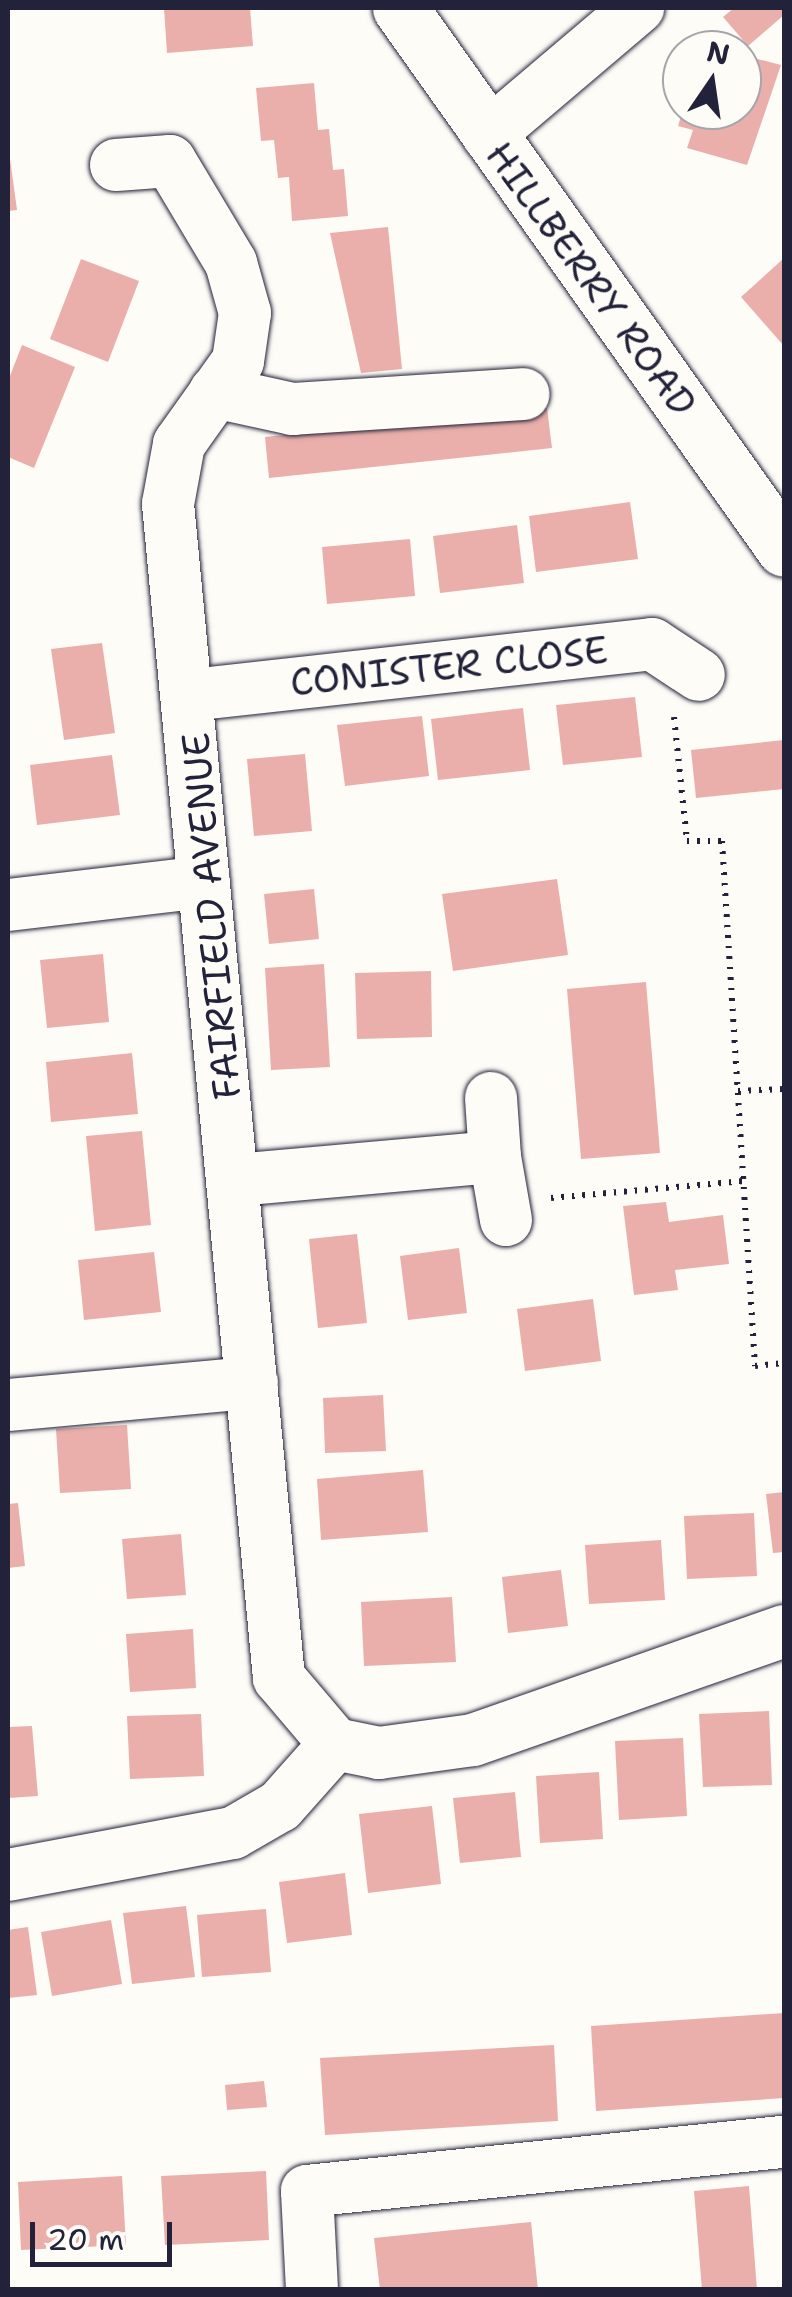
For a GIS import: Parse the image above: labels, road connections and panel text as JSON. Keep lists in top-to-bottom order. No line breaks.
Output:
{"streets":{"highway":["HILLBERRY ROAD"],"street":["CONISTER CLOSE","FAIRFIELD AVENUE"]},"crossings":[["CONISTER CLOSE","FAIRFIELD AVENUE"]],"scale_bar":"20 m","north":"top"}
